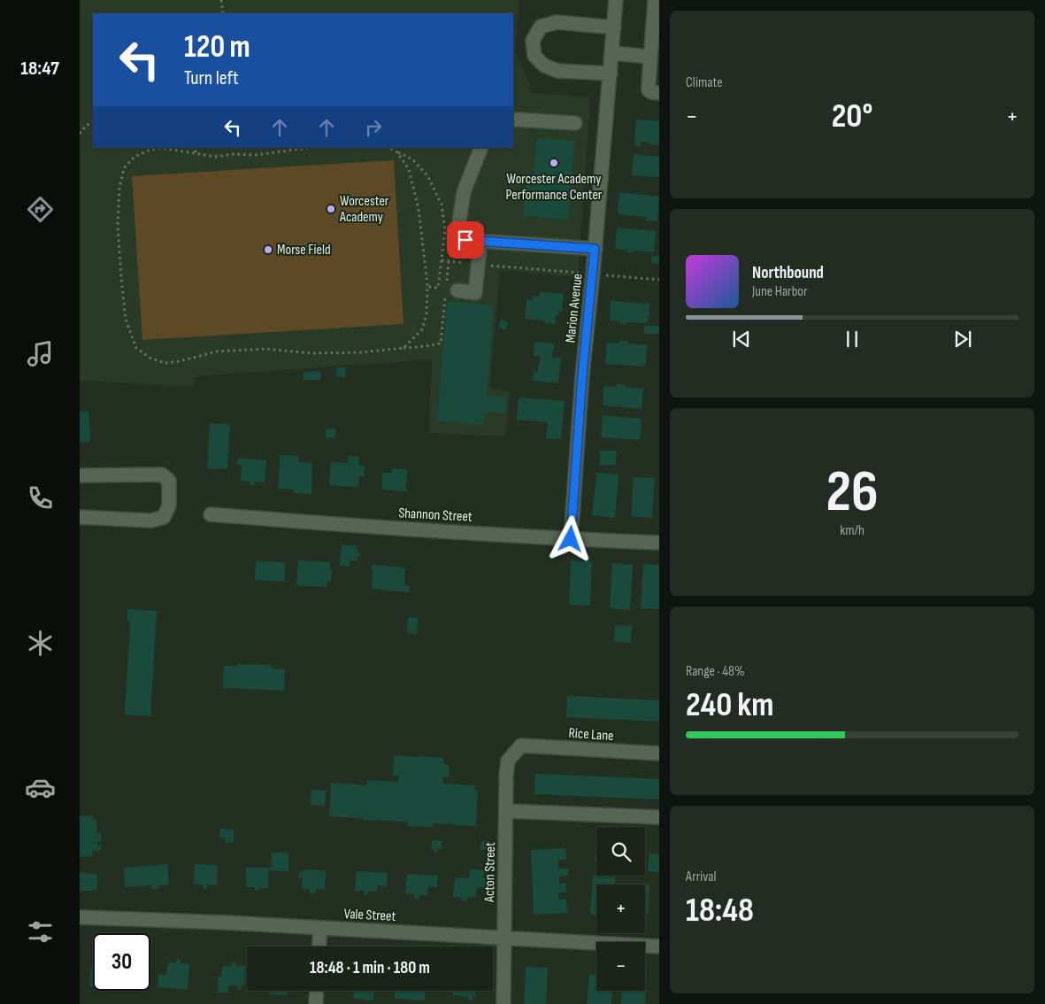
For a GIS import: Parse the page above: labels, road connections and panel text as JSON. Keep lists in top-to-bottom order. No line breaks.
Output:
{"streets":{"street":["Marion Avenue","Shannon Street","Rice Lane","Acton Street","Vale Street"]},"crossings":[["Marion Avenue","Shannon Street"],["Rice Lane","Acton Street"],["Acton Street","Vale Street"]],"places":["Worcester Academy Performance Center","Worcester Academy","Morse Field"],"page":{"tabs":"18:47","tile":["Climate",["26","km/h"],["Range · 48%","240 km"],["Arrival","18:48"]],"turn":["120 m","Turn left"],"heat":["−","20°","+"],"song":["Northbound","June Harbor"],"map_buttons":["+","−"],"limit":"30","trip":"18:48 · 1 min · 180 m"}}
